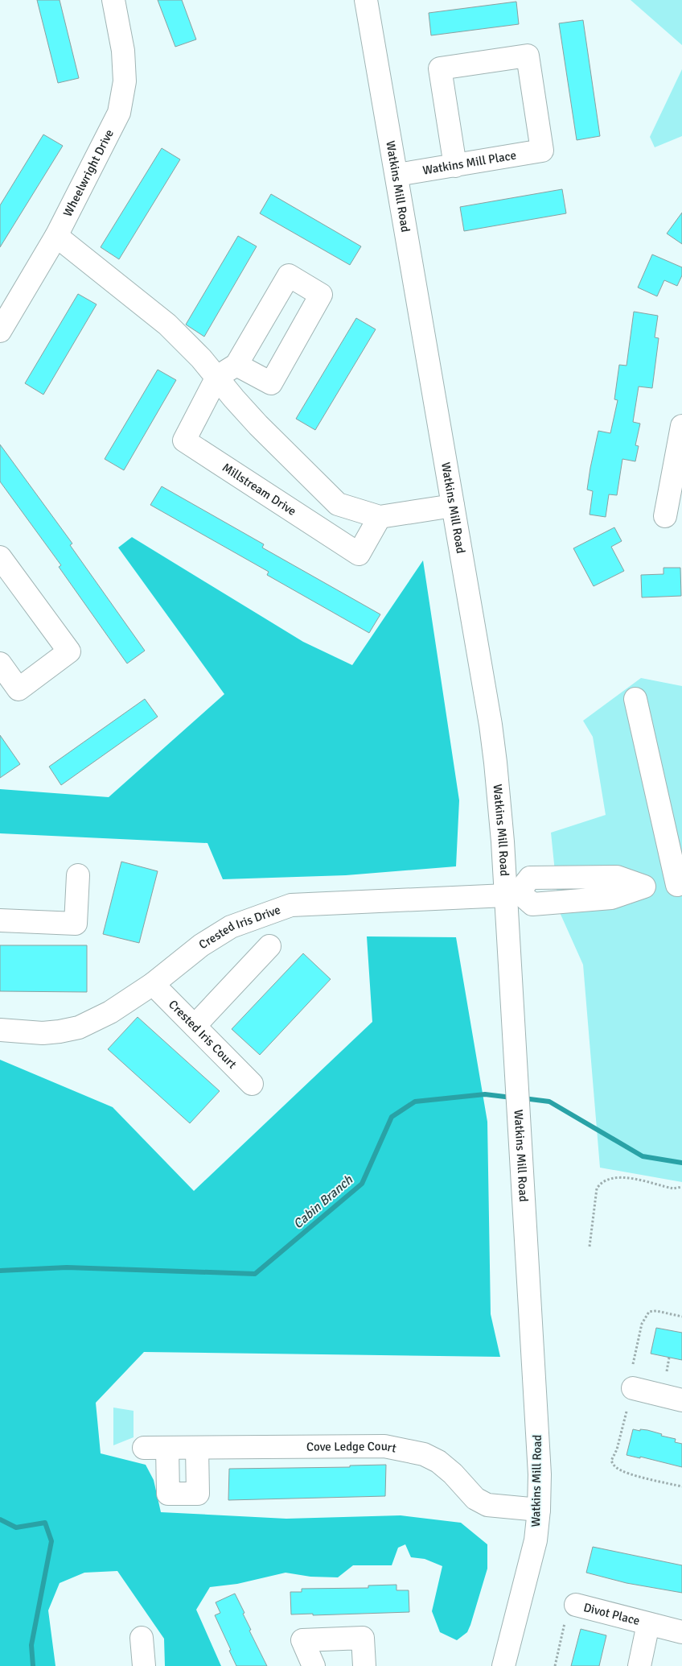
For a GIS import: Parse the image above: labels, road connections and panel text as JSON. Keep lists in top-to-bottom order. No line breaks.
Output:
{"streets":{"street":["Watkins Mill Place","Wheelwright Drive","Watkins Mill Road","Millstream Drive","Crested Iris Drive","Crested Iris Court","Cove Ledge Court","Divot Place"]},"crossings":[["Watkins Mill Place","Watkins Mill Road"],["Watkins Mill Road","Crested Iris Drive"],["Watkins Mill Road","Cove Ledge Court"],["Crested Iris Drive","Crested Iris Court"]],"water":["Cabin Branch"]}
